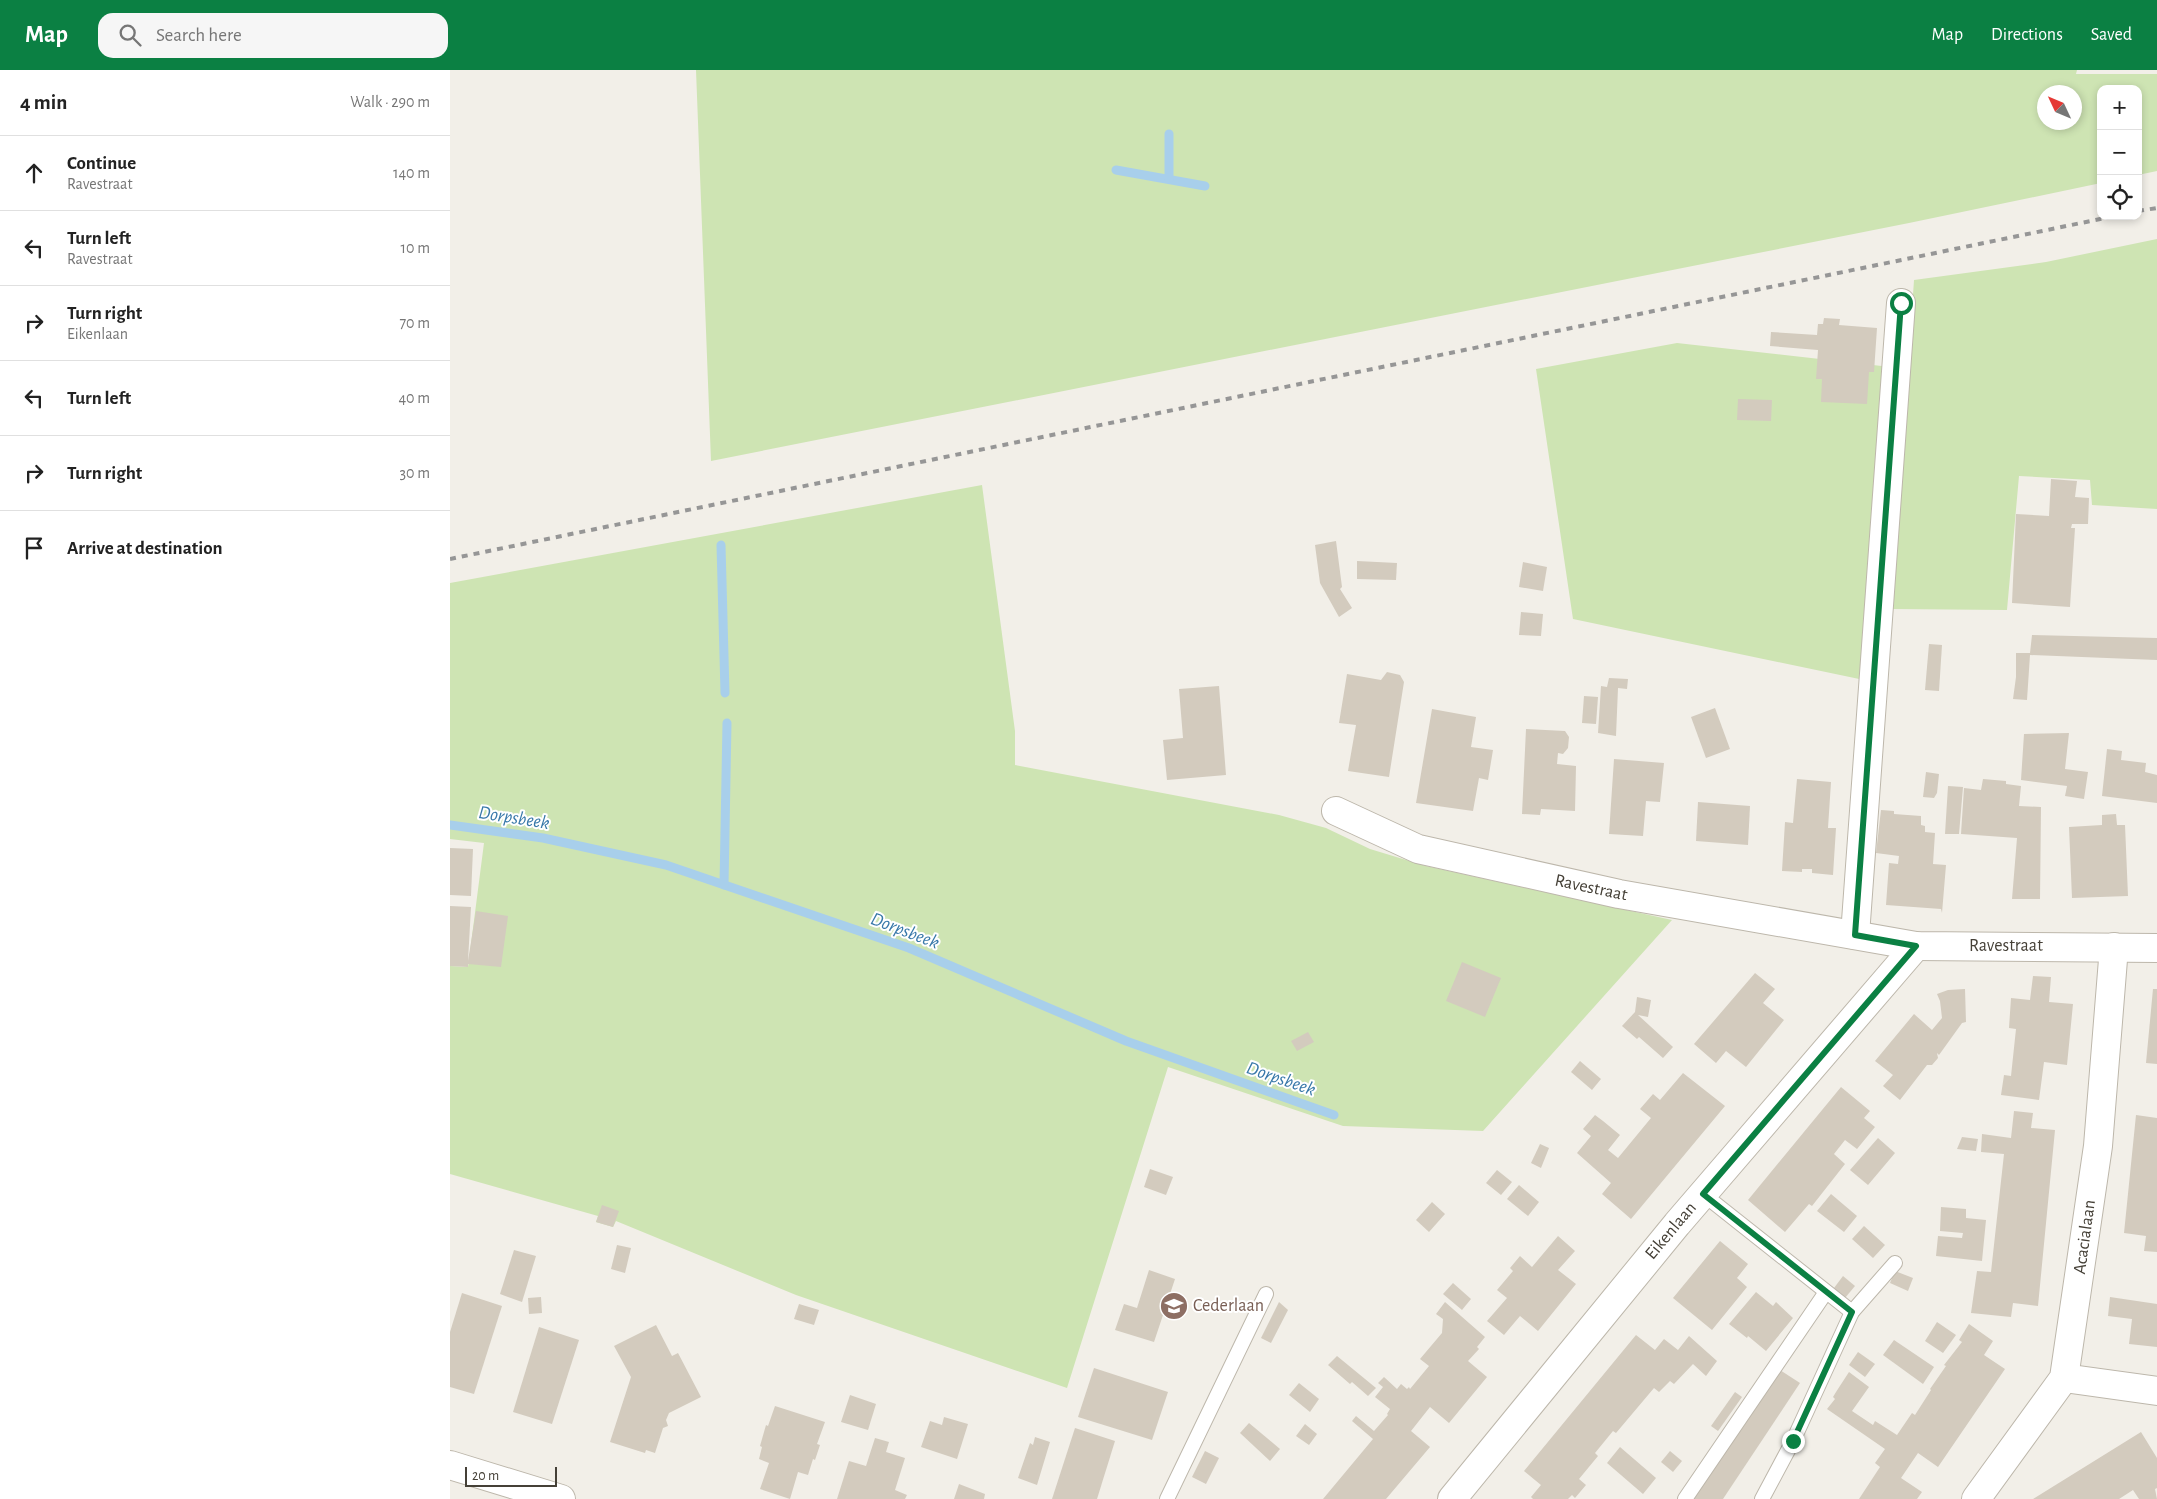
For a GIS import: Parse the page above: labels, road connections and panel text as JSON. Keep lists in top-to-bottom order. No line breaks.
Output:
{"streets":{"street":["Ravestraat","Eikenlaan","Acacialaan"]},"crossings":[["Ravestraat","Eikenlaan"],["Ravestraat","Acacialaan"]],"water":["Dorpsbeek"],"places":{"school or university":["Cederlaan"]},"scale_bar":"20 m","north":"top left","page":{"header":"Map","search":"Search here","nav":["Map","Directions","Saved"],"heading":["4 min","Walk · 290 m"],"map_buttons":["+","−"],"list":[["Continue","Ravestraat","140 m"],["Turn left","Ravestraat","10 m"],["Turn right","Eikenlaan","70 m"],["Turn left","40 m"],["Turn right","30 m"],"Arrive at destination"],"scale":"20 m"}}
